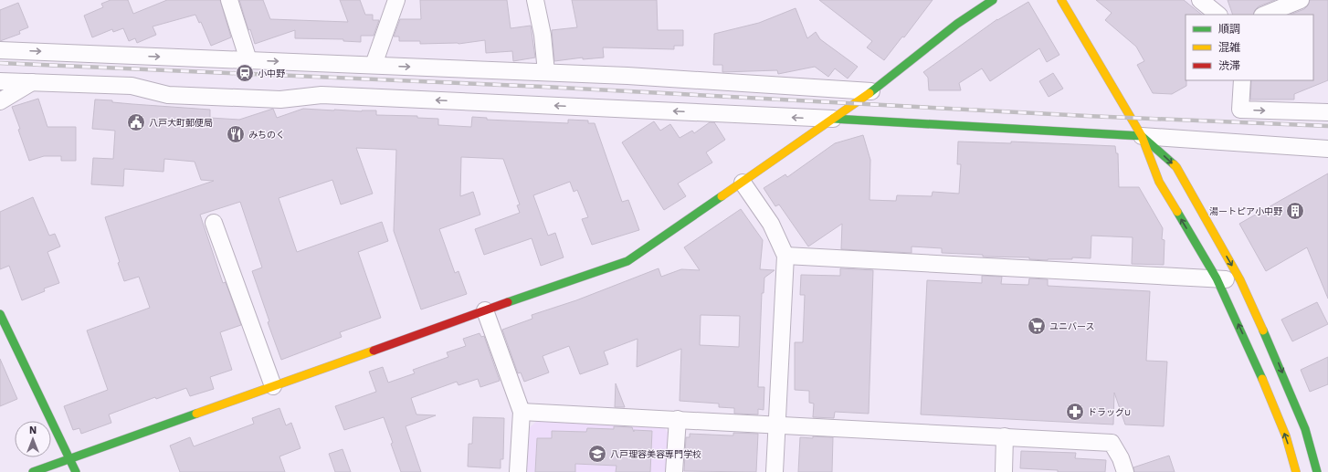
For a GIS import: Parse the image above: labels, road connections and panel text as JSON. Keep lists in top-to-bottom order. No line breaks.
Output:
{"places":{"station":["小中野"],"public building":["八戸大町郵便局"],"restaurant":["みちのく"],"building":["湯ートピア小中野"],"supermarket":["ユニバース"],"pharmacy":["ドラッグU"],"school or university":["八戸理容美容専門学校"]},"legend":["順調","混雑","渋滞"],"north":"top"}
